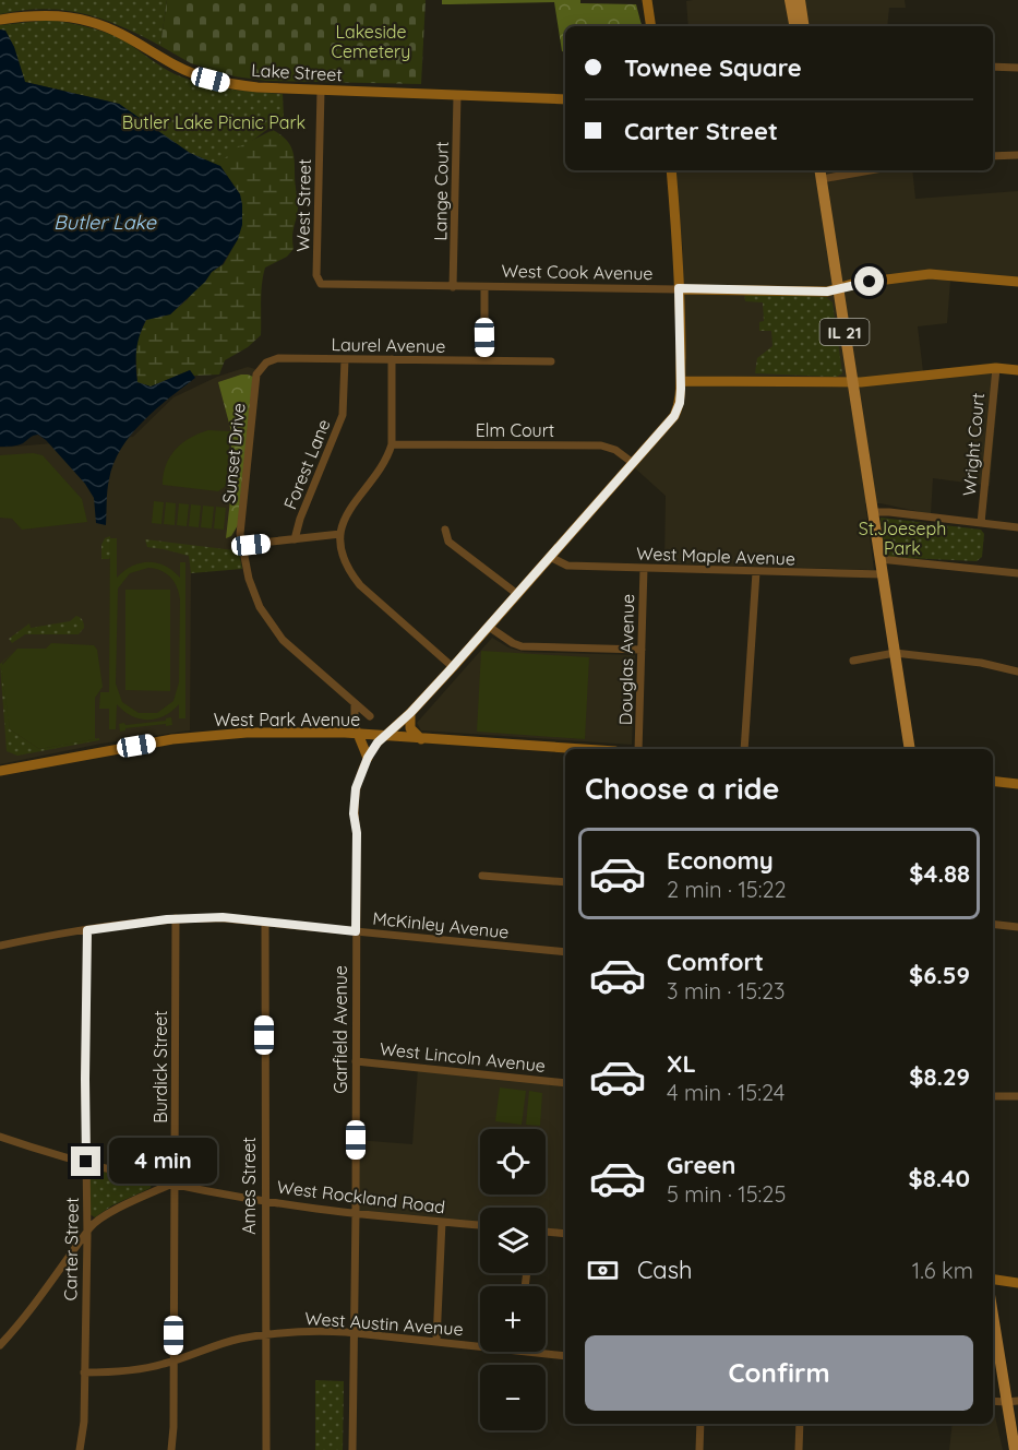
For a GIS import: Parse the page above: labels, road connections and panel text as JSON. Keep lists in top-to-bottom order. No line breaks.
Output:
{"streets":{"main road":["IL 21"],"street":["Lake Street","Lange Court","West Street","West Cook Avenue","Laurel Avenue","Elm Court","Wright Court","Sunset Drive","Forest Lane","West Maple Avenue","Douglas Avenue","West Park Avenue","McKinley Avenue","Garfield Avenue","West Lincoln Avenue","Burdick Street","Ames Street","West Rockland Road","Carter Street","West Austin Avenue"]},"crossings":[["Lake Street","Lange Court"],["Lake Street","West Street"],["Lange Court","West Cook Avenue"],["West Street","West Cook Avenue"],["West Cook Avenue","IL 21"],["IL 21","West Maple Avenue"],["Laurel Avenue","Sunset Drive"],["Laurel Avenue","Forest Lane"],["West Maple Avenue","Douglas Avenue"],["West Park Avenue","Garfield Avenue"],["McKinley Avenue","Garfield Avenue"],["McKinley Avenue","Burdick Street"],["McKinley Avenue","Ames Street"],["McKinley Avenue","Carter Street"],["Garfield Avenue","West Lincoln Avenue"],["Garfield Avenue","West Rockland Road"],["Garfield Avenue","West Austin Avenue"],["Burdick Street","West Rockland Road"],["Burdick Street","West Austin Avenue"],["Ames Street","West Rockland Road"],["Ames Street","West Austin Avenue"],["West Rockland Road","Carter Street"],["Carter Street","West Austin Avenue"]],"water":["Butler Lake"],"parks":["Lakeside Cemetery","Butler Lake Picnic Park","St.Joeseph Park"],"page":{"banner":["Townee Square","Carter Street"],"heading":"Choose a ride","list":[{"name":"Economy","note":"2 min · 15:22","value":"$4.88"},{"name":"Comfort","note":"3 min · 15:23","value":"$6.59"},{"name":"XL","note":"4 min · 15:24","value":"$8.29"},{"name":"Green","note":"5 min · 15:25","value":"$8.40"}],"map_buttons":["+","−"],"bubble":"4 min","pay":["Cash","1.6 km"],"buttons":"Confirm"}}
